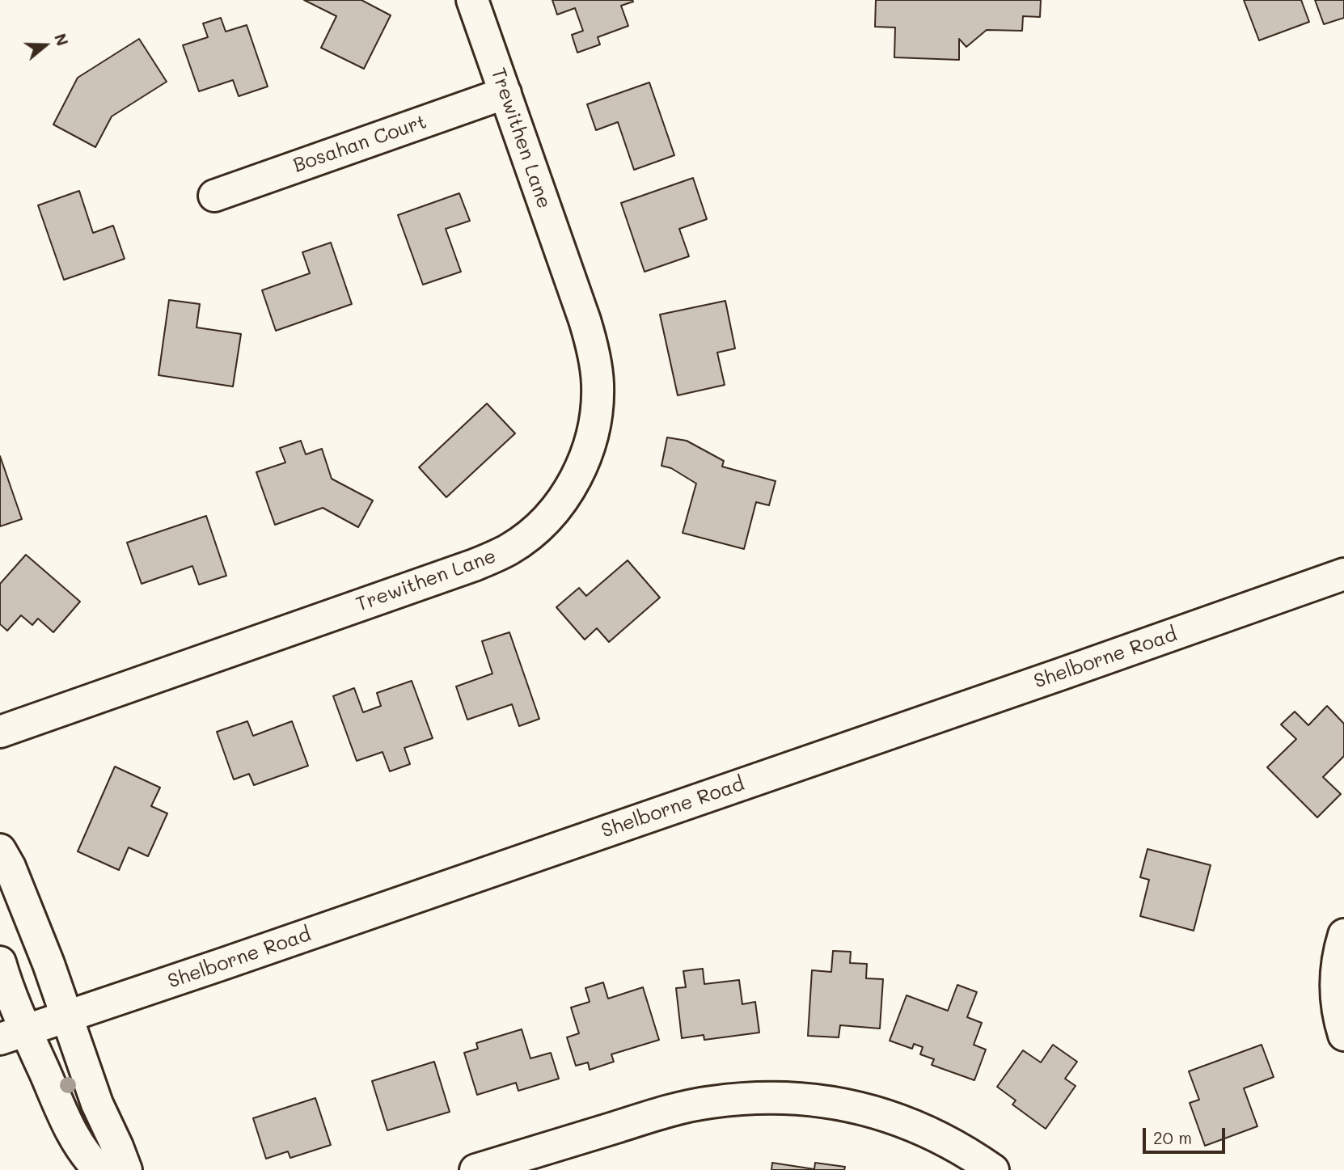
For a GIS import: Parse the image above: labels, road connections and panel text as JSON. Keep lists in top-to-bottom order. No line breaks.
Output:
{"streets":{"street":["Trewithen Lane","Bosahan Court","Shelborne Road"]},"crossings":[["Trewithen Lane","Bosahan Court"]],"scale_bar":"20 m","north":"right"}
